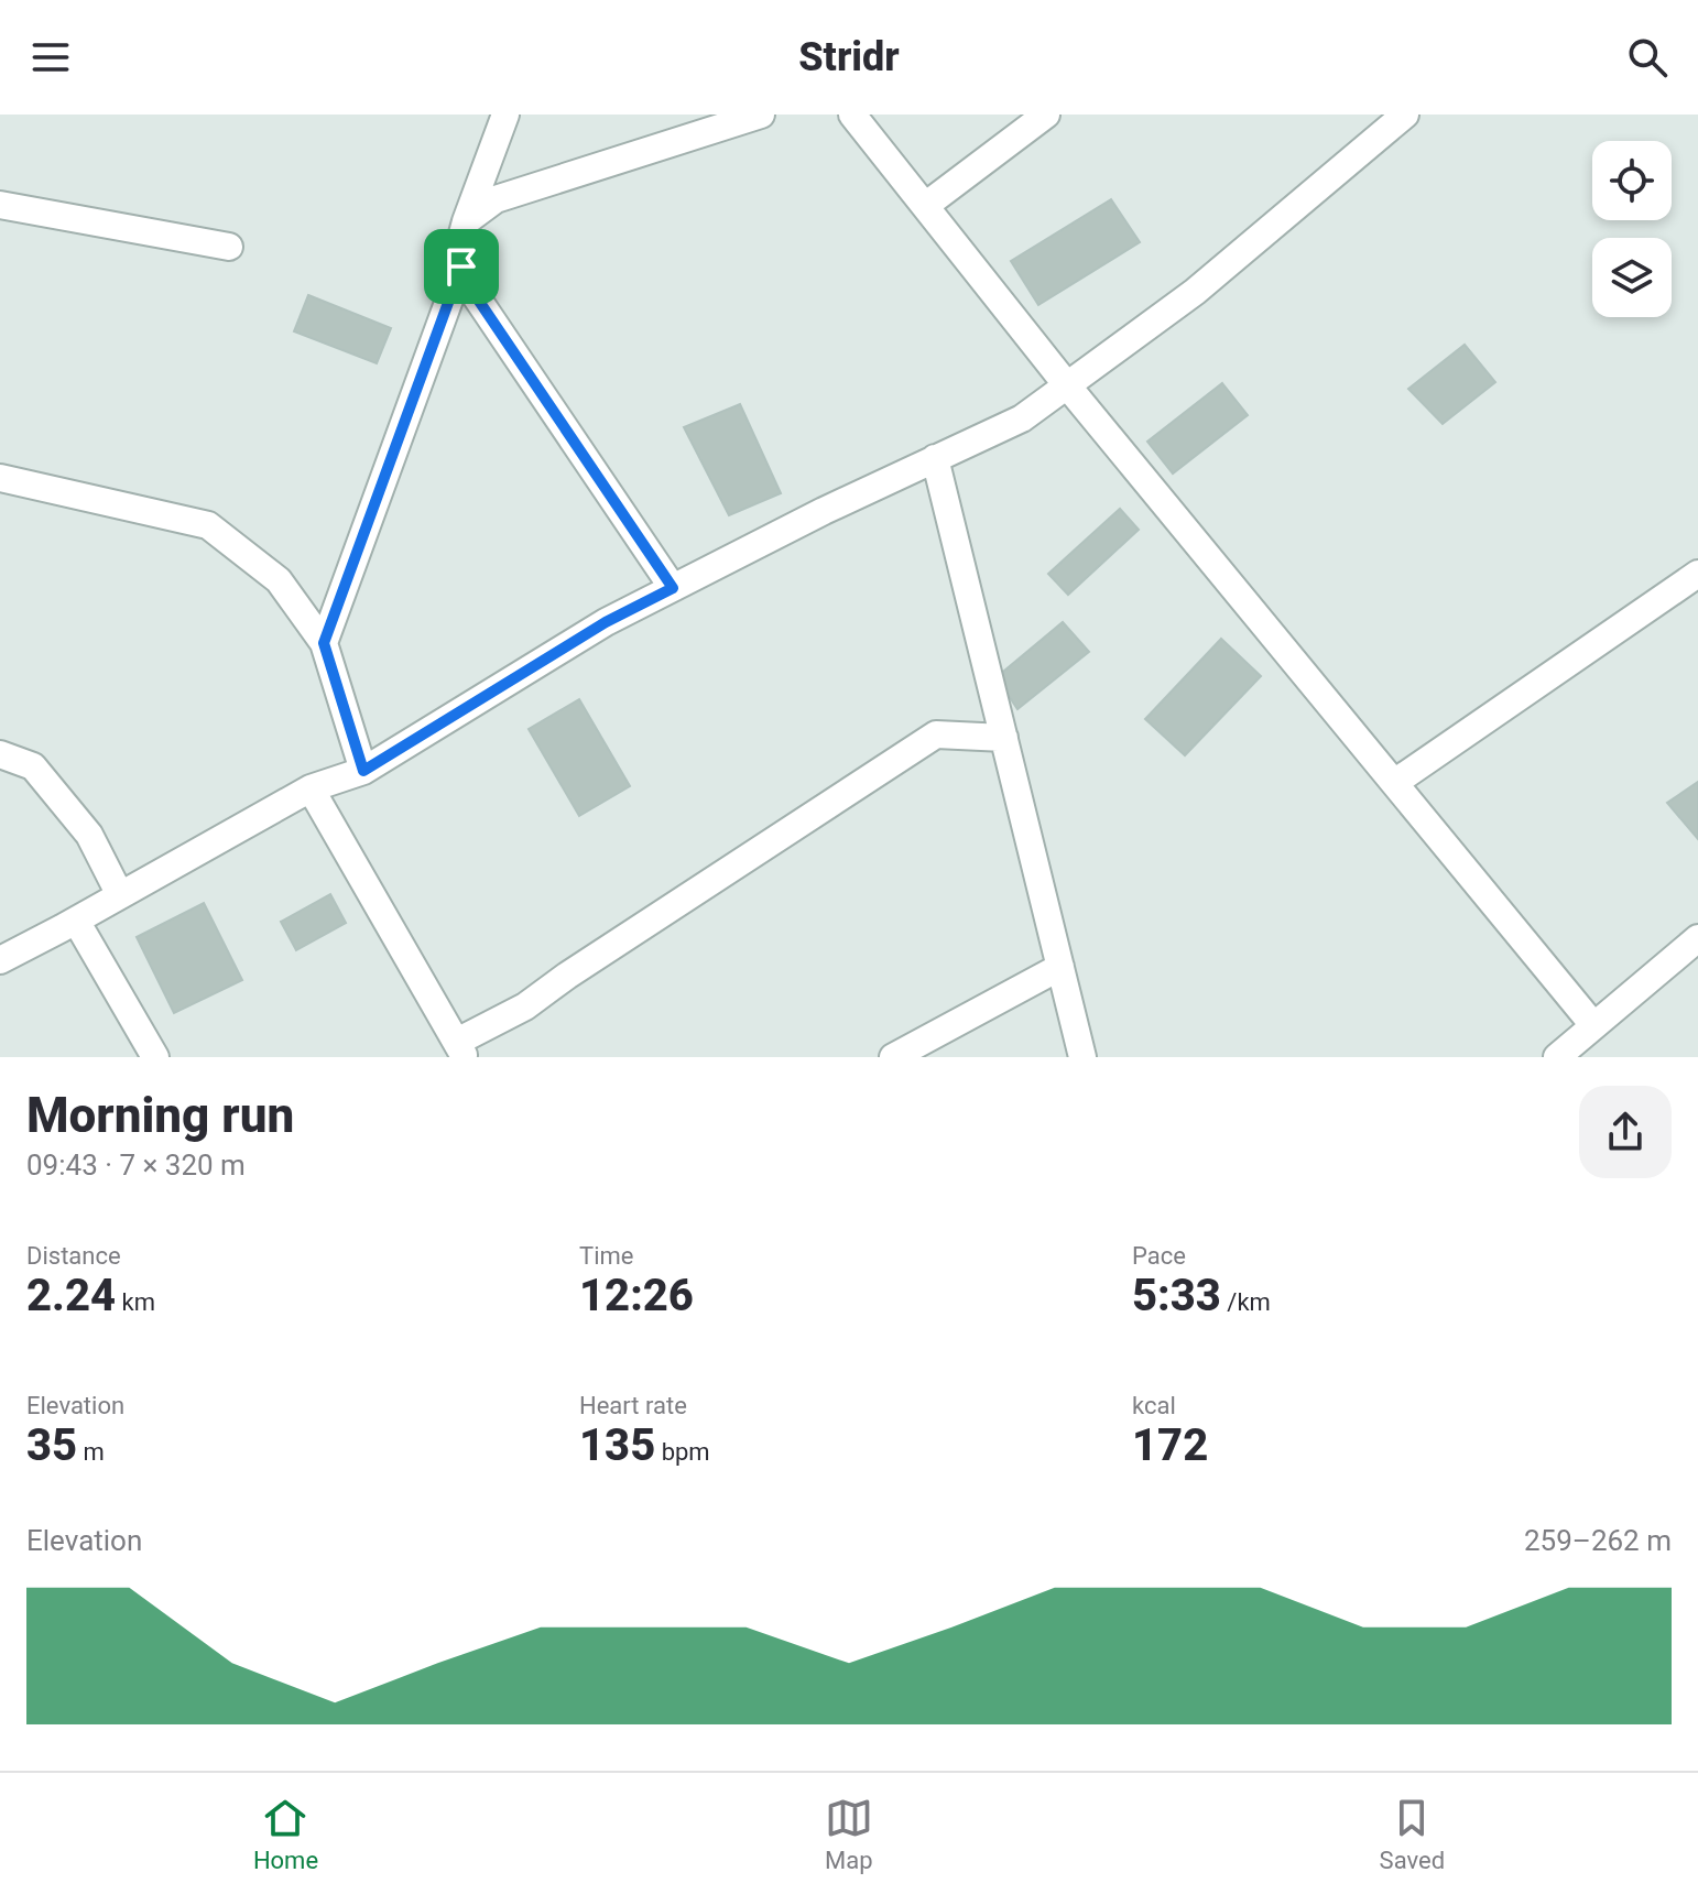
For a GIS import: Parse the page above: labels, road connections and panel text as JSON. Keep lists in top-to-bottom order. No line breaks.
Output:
{"page":{"header":"Stridr","heading":["Morning run","09:43 · 7 × 320 m"],"stats":[["Distance","2.24 km"],["Time","12:26"],["Pace","5:33 /km"],["Elevation","35 m"],["Heart rate","135 bpm"],["kcal","172"]],"chart":["Elevation","259–262 m"],"tabs":["Home","Map","Saved"]}}
